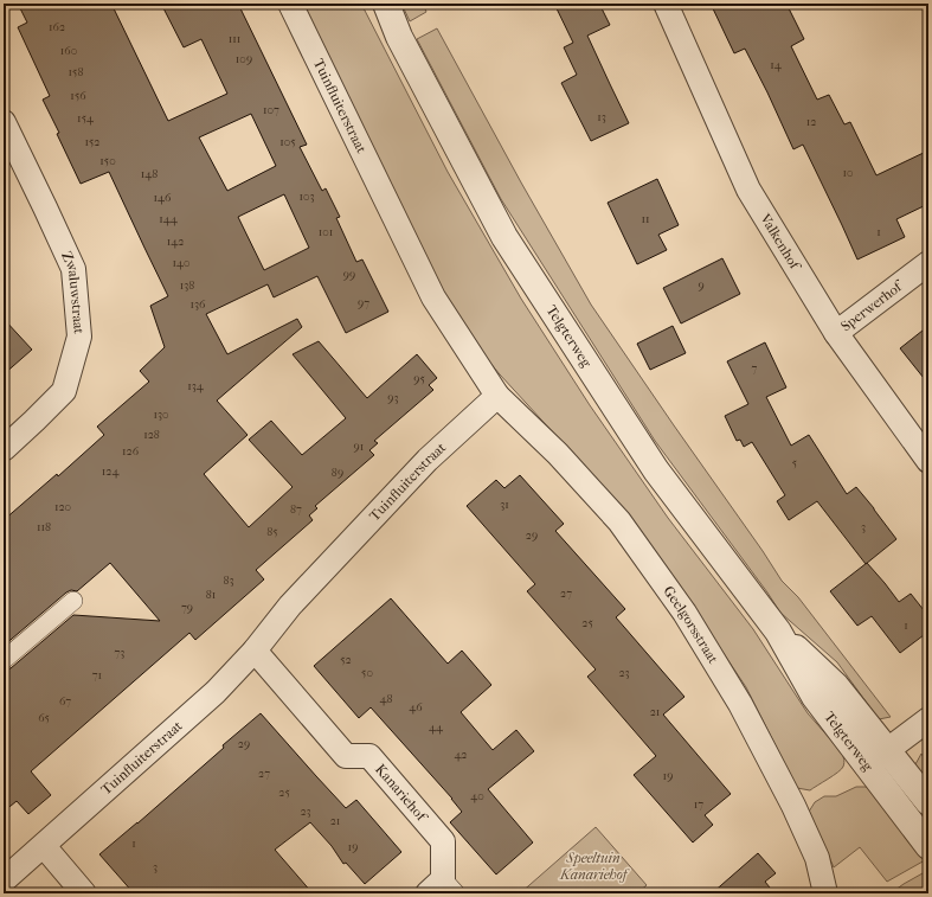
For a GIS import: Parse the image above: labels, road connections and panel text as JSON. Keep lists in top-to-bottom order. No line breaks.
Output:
{"streets":{"street":["Tuinfluiterstraat","Valkenhof","Zwaluwstraat","Sperwerhof","Telgterweg","Geelgorsstraat","Kanariehof"]},"crossings":[["Tuinfluiterstraat","Geelgorsstraat"],["Tuinfluiterstraat","Kanariehof"],["Valkenhof","Sperwerhof"]],"parks":["Speeltuin Kanariehof"],"house_numbers":["162","111","160","109","14","158","156","107","13","154","12","152","105","150","10","148","103","146","144","11","101","1","142","140","99","138","9","97","136","7","95","134","93","130","128","91","126","5","124","89","31","120","87","118","3","85","29","83","27","81","79","25","1","73","52","50","23","71","48","67","46","21","65","44","29","42","27","19","25","40","17","23","21","1","19","3"]}
